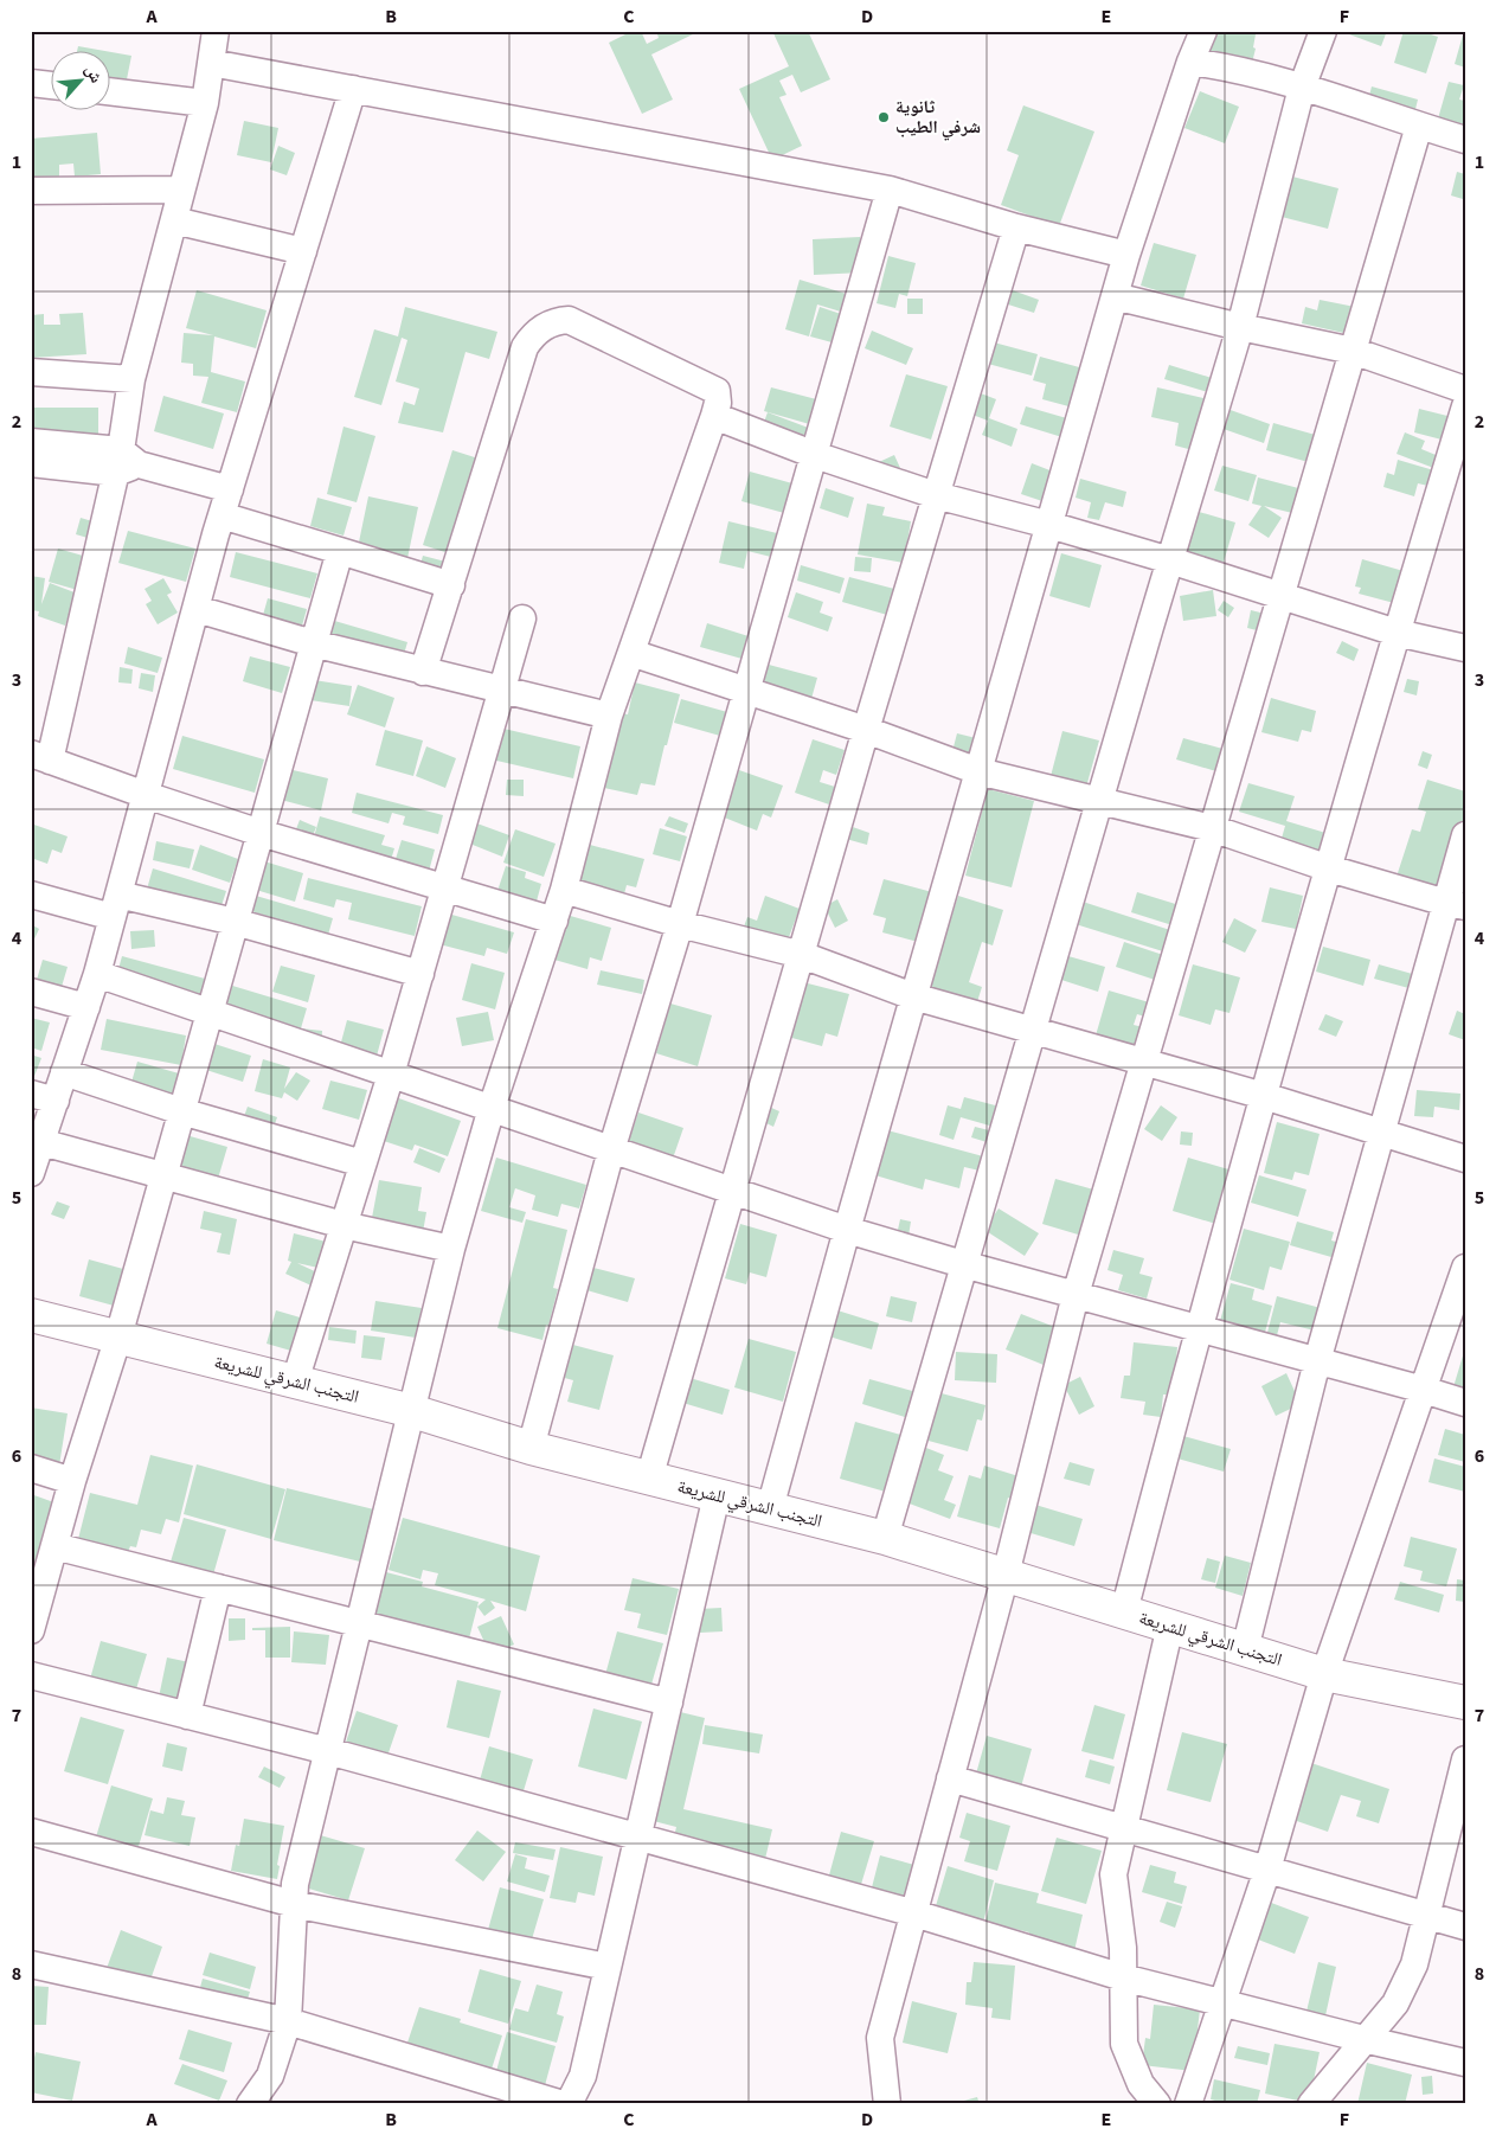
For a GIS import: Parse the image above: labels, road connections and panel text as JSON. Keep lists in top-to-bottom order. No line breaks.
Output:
{"streets":{"main road":["التجنب الشرقي للشريعة"]},"places":["ثانوية شرفي الطيب"],"north":"top right","grid":{"columns":["A","B","C","D","E","F"],"rows":["1","2","3","4","5","6","7","8"]}}
